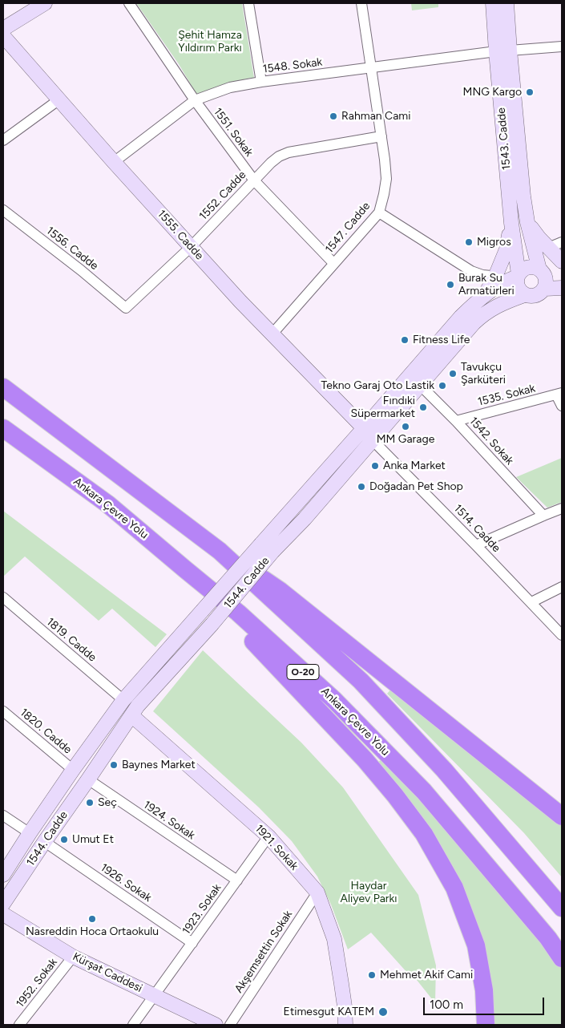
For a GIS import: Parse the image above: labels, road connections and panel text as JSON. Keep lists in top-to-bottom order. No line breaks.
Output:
{"streets":{"highway":["Ankara Çevre Yolu","O-20"],"main road":["1543. Cadde","1555. Cadde","1544. Cadde","1921. Sokak","Kürşat Caddesi"],"street":["1548. Sokak","1551. Sokak","1552. Cadde","1547. Cadde","1556. Cadde","1535. Sokak","1542. Sokak","1514. Cadde","1819. Cadde","1820. Cadde","1924. Sokak","1926. Sokak","1923. Sokak","Akşemsettin Sokak","1952. Sokak"]},"crossings":[["1548. Sokak","1551. Sokak"],["1548. Sokak","1543. Cadde"],["1548. Sokak","1547. Cadde"],["1548. Sokak","1555. Cadde"],["1551. Sokak","1552. Cadde"],["1551. Sokak","1547. Cadde"],["1543. Cadde","1544. Cadde"],["1552. Cadde","1547. Cadde"],["1552. Cadde","1555. Cadde"],["1552. Cadde","1556. Cadde"],["1547. Cadde","1555. Cadde"],["1555. Cadde","1544. Cadde"],["1535. Sokak","1542. Sokak"],["1542. Sokak","1544. Cadde"],["1514. Cadde","1544. Cadde"],["1544. Cadde","1819. Cadde"],["1544. Cadde","1820. Cadde"],["1544. Cadde","1924. Sokak"],["1544. Cadde","1921. Sokak"],["1544. Cadde","1926. Sokak"],["1924. Sokak","1923. Sokak"],["1921. Sokak","1923. Sokak"],["1921. Sokak","Akşemsettin Sokak"],["1926. Sokak","1923. Sokak"],["1923. Sokak","Kürşat Caddesi"],["Kürşat Caddesi","1952. Sokak"]],"parks":["Şehit Hamza Yıldırım Parkı","Haydar Aliyev Parkı"],"places":["MNG Kargo","Rahman Cami","Migros","Burak Su Armatürleri","Fitness Life","Tavukçu Şarküteri","Tekno Garaj Oto Lastik","Fındıki Süpermarket","MM Garage","Anka Market","Doğadan Pet Shop","Baynes Market","Seç","Umut Et","Nasreddin Hoca Ortaokulu","Mehmet Akif Cami","Etimesgut KATEM"],"scale_bar":"100 m"}
